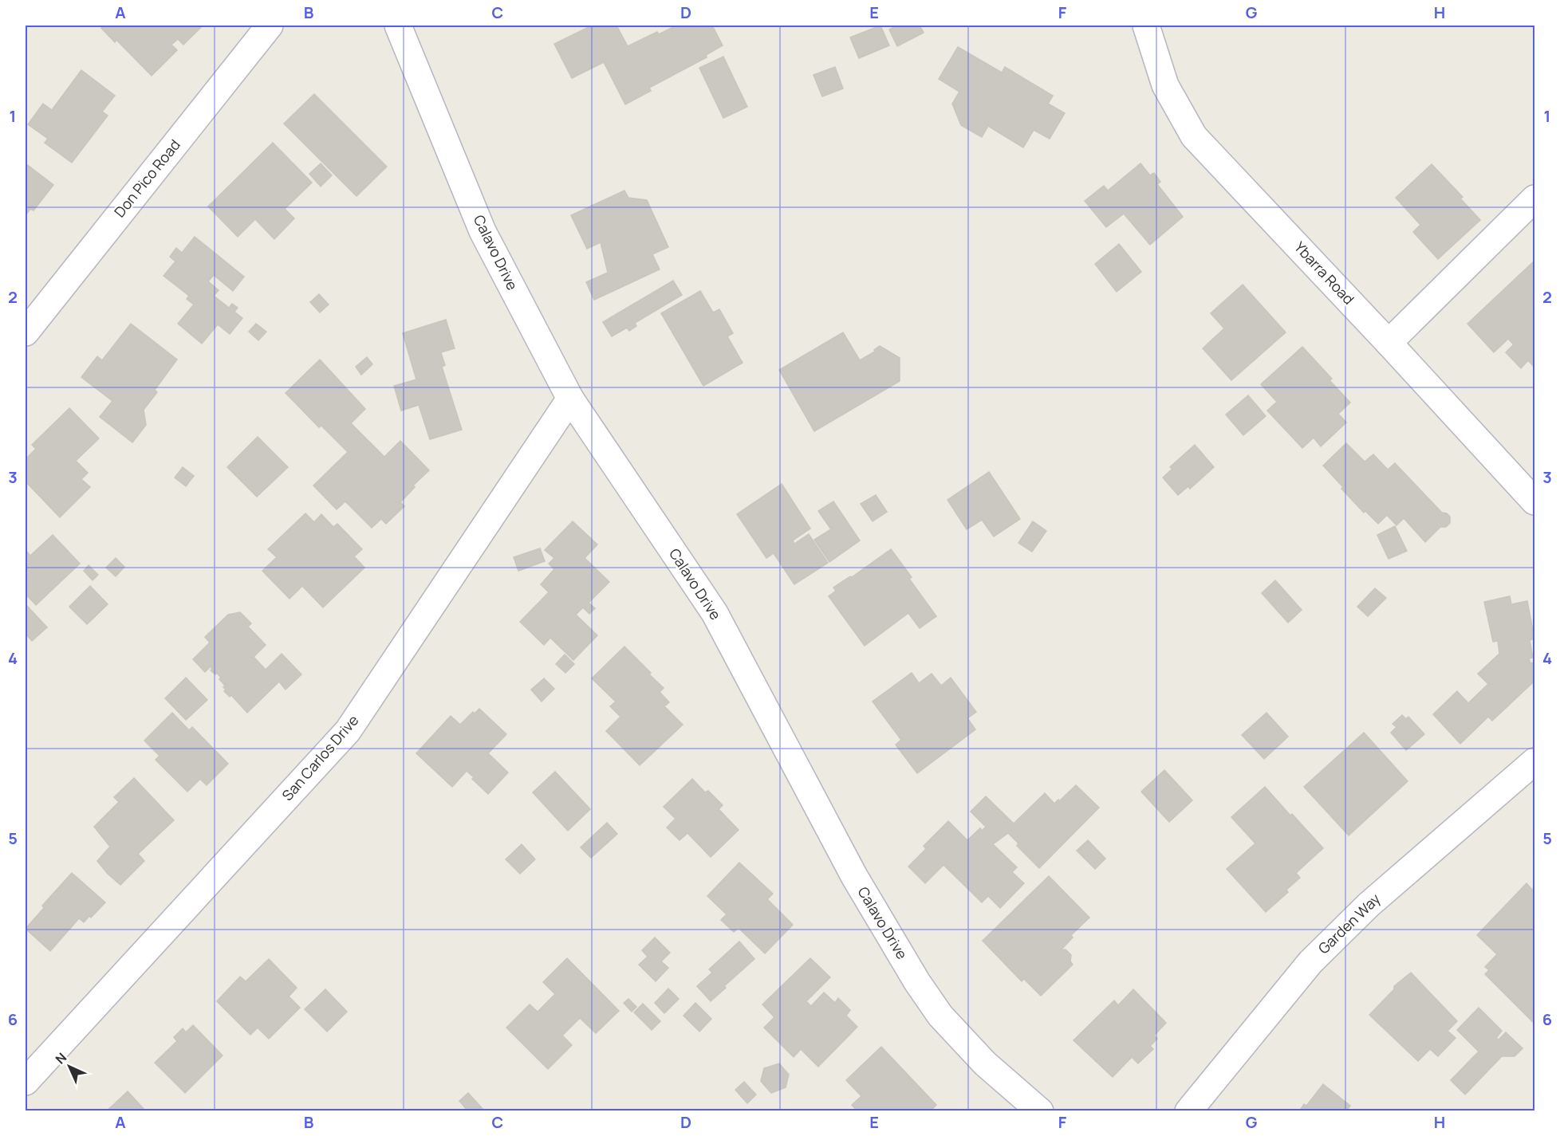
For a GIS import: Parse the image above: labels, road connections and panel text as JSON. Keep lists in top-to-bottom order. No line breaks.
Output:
{"streets":{"street":["Don Pico Road","Calavo Drive","Ybarra Road","San Carlos Drive","Garden Way"]},"crossings":[["Calavo Drive","San Carlos Drive"]],"north":"top left","grid":{"columns":["A","B","C","D","E","F","G","H"],"rows":["1","2","3","4","5","6"]}}
